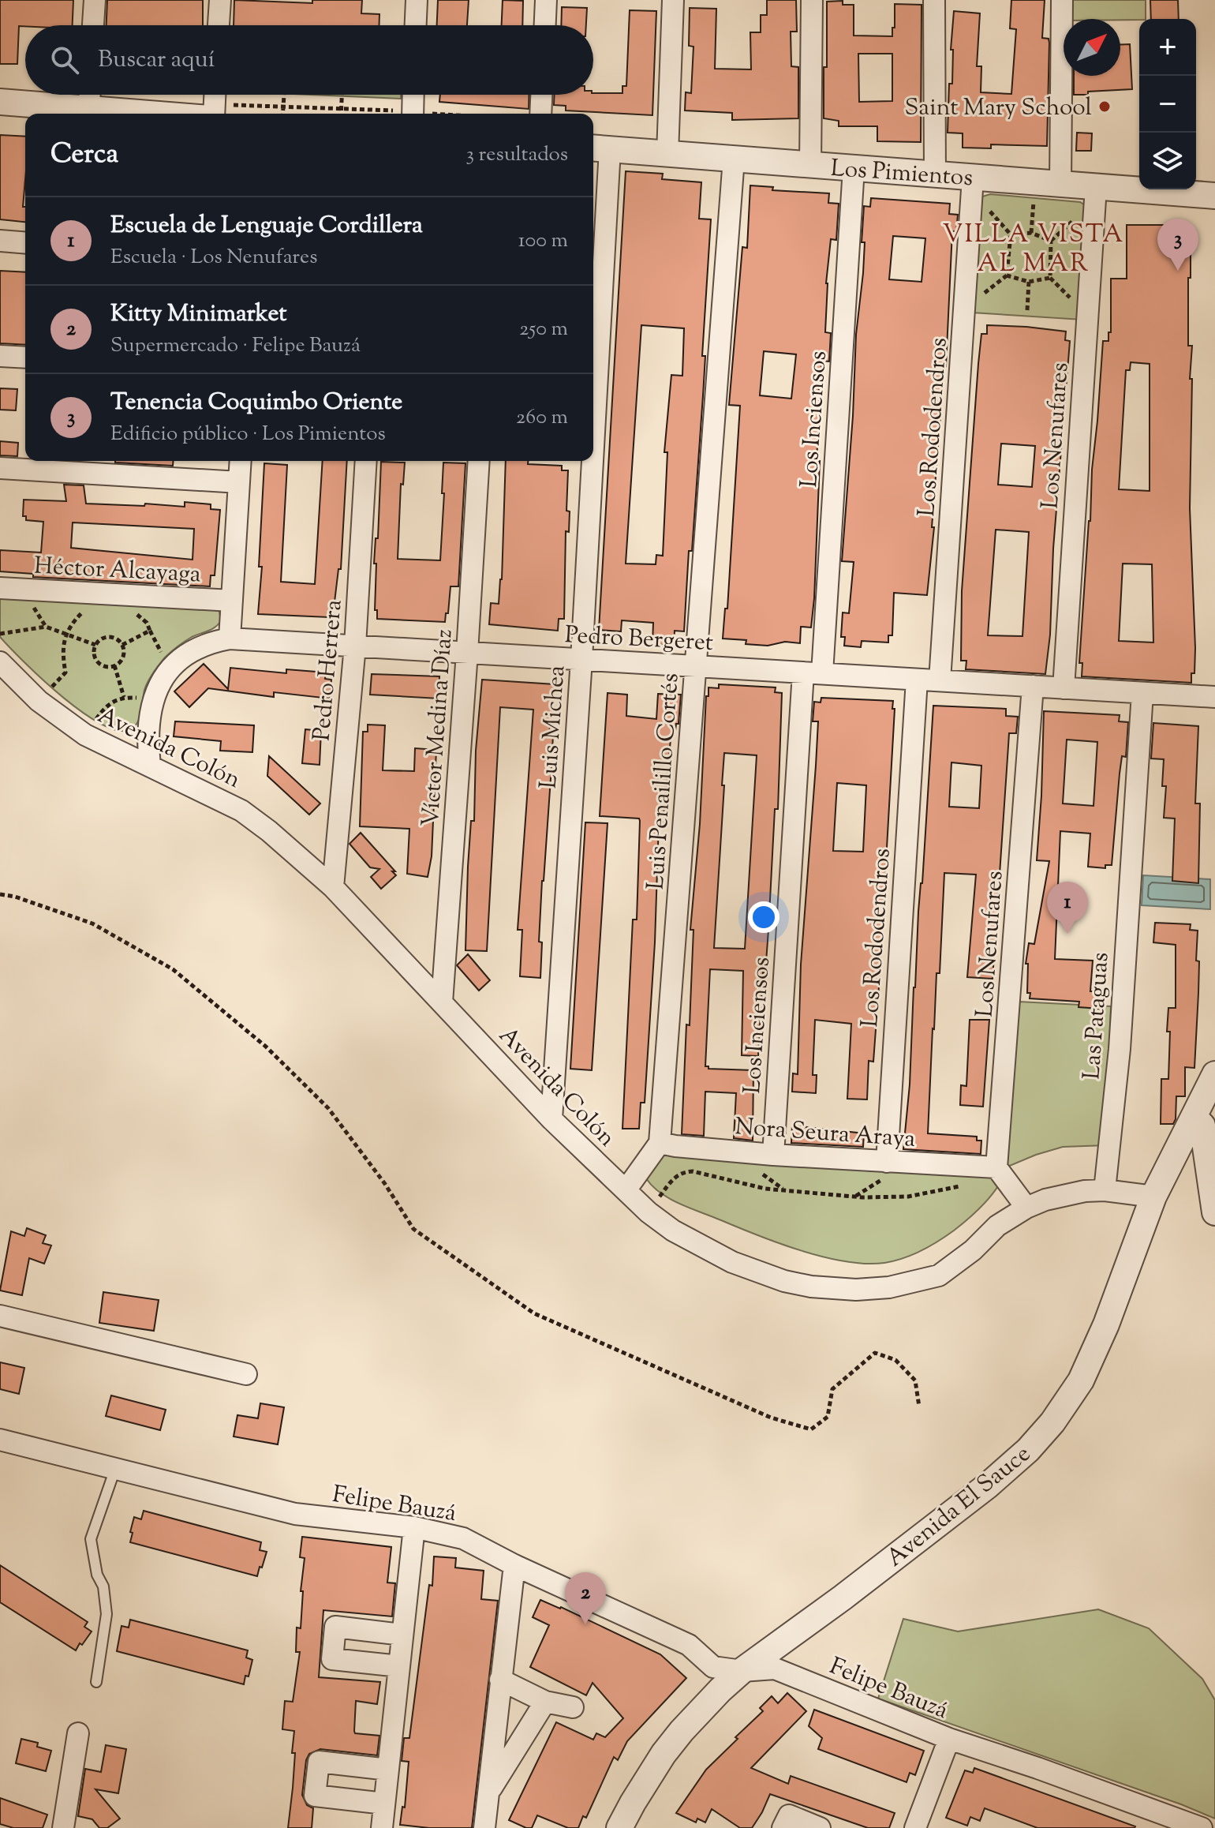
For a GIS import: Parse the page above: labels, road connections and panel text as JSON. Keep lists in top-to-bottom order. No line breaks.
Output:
{"streets":{"street":["Los Pimientos","Los Inciensos","Los Rododendros","Los Nenufares","Héctor Alcayaga","Pedro Bergeret","Pedro Herrera","Luis Michea","Víctor Medina Díaz","Avenida Colón","Luis Penailillo Cortés","Las Pataguas","Nora Seura Araya","Felipe Bauzá","Avenida El Sauce"]},"crossings":[["Los Pimientos","Los Inciensos"],["Los Pimientos","Los Rododendros"],["Los Pimientos","Los Nenufares"],["Los Pimientos","Luis Michea"],["Los Pimientos","Luis Penailillo Cortés"],["Los Inciensos","Pedro Bergeret"],["Los Inciensos","Nora Seura Araya"],["Los Rododendros","Pedro Bergeret"],["Los Rododendros","Nora Seura Araya"],["Los Nenufares","Pedro Bergeret"],["Los Nenufares","Nora Seura Araya"],["Pedro Bergeret","Pedro Herrera"],["Pedro Bergeret","Luis Michea"],["Pedro Bergeret","Víctor Medina Díaz"],["Pedro Bergeret","Avenida Colón"],["Pedro Bergeret","Luis Penailillo Cortés"],["Pedro Bergeret","Las Pataguas"],["Pedro Herrera","Avenida Colón"],["Luis Michea","Avenida Colón"],["Víctor Medina Díaz","Avenida Colón"],["Avenida Colón","Las Pataguas"],["Avenida Colón","Avenida El Sauce"],["Luis Penailillo Cortés","Nora Seura Araya"],["Felipe Bauzá","Avenida El Sauce"]],"districts":["VILLA VISTA AL MAR"],"places":["Saint Mary School"],"north":"top right","page":{"map_buttons":["+","−"],"search":"Buscar aquí","heading":["Cerca","3 resultados"],"list":[{"mark":"1","name":"Escuela de Lenguaje Cordillera","note":"Escuela · Los Nenufares","value":"100 m"},{"mark":"2","name":"Kitty Minimarket","note":"Supermercado · Felipe Bauzá","value":"250 m"},{"mark":"3","name":"Tenencia Coquimbo Oriente","note":"Edificio público · Los Pimientos","value":"260 m"}],"pins":["3","1","2"]}}
